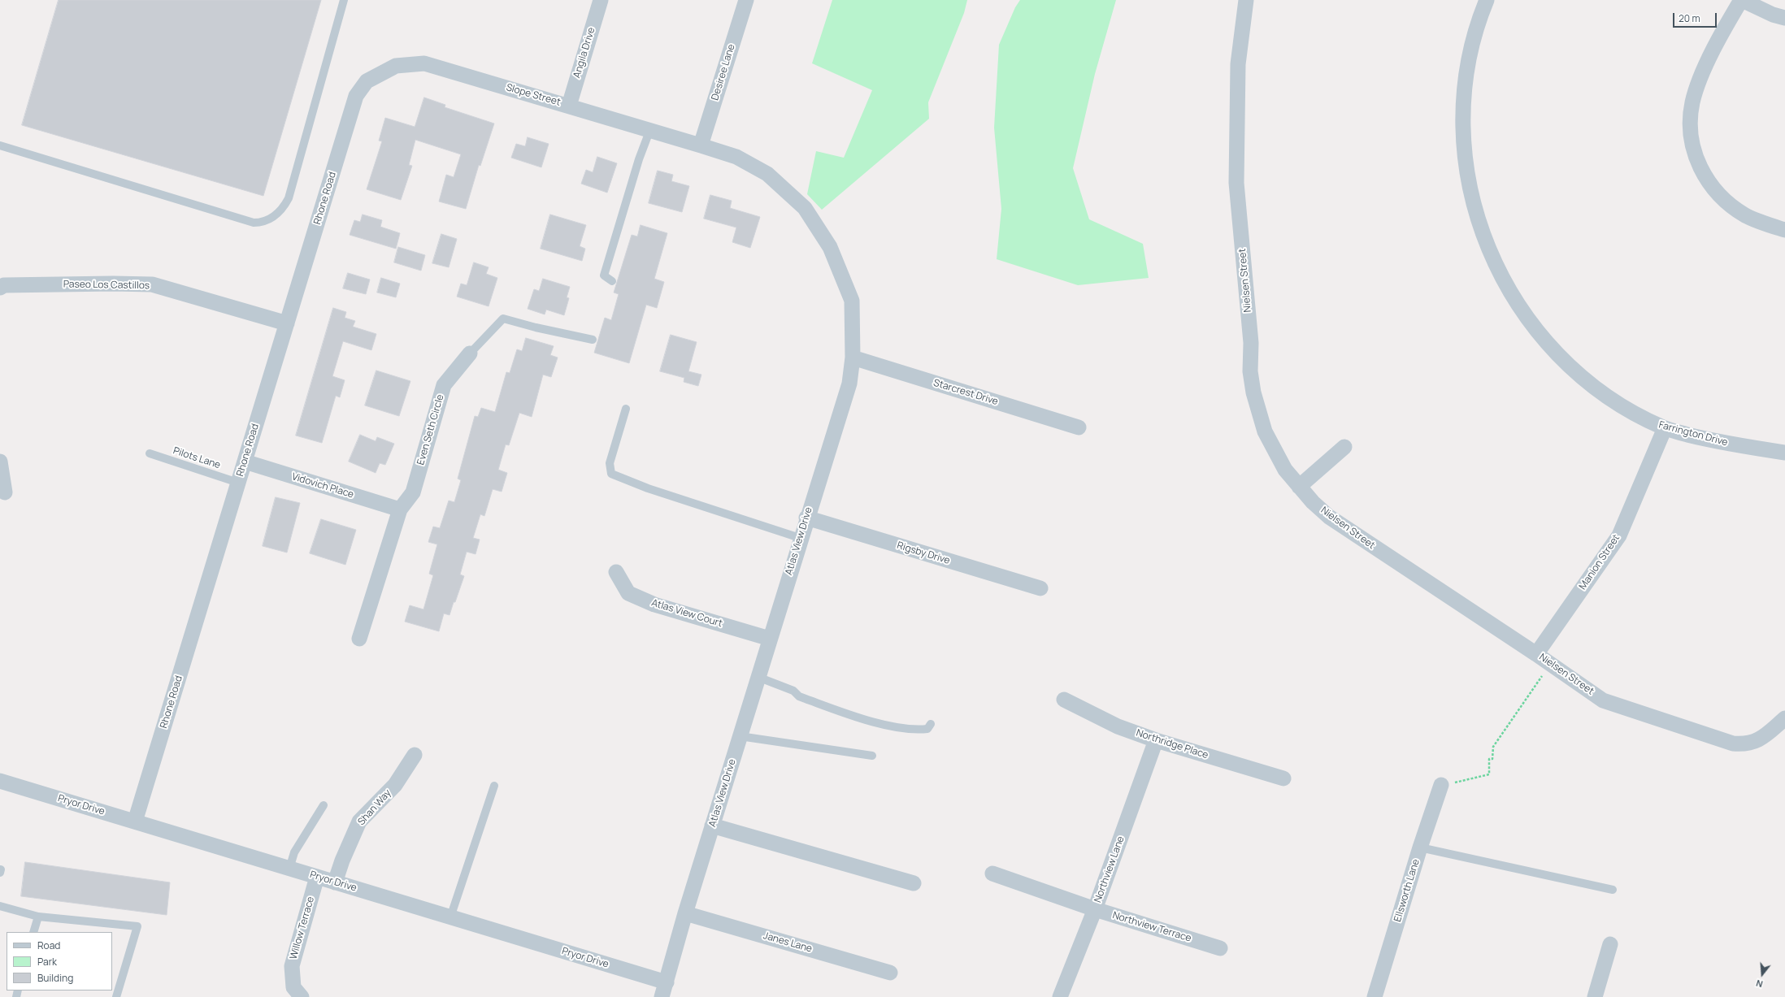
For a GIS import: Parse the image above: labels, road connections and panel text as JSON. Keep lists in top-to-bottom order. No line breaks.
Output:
{"streets":{"street":["Angila Drive","Desiree Lane","Slope Street","Rhone Road","Nielsen Street","Paseo Los Castillos","Starcrest Drive","Even Seth Circle","Farrington Drive","Vidovich Place","Atlas View Drive","Rigsby Drive","Manion Street","Atlas View Court","Northridge Place","Pryor Drive","Shan Way","Northview Lane","Ellsworth Lane","Northview Terrace","Willow Terrace","Janes Lane"],"lane":["Pilots Lane"]},"crossings":[["Angila Drive","Slope Street"],["Desiree Lane","Slope Street"],["Desiree Lane","Atlas View Drive"],["Slope Street","Rhone Road"],["Slope Street","Atlas View Drive"],["Rhone Road","Paseo Los Castillos"],["Rhone Road","Pilots Lane"],["Rhone Road","Vidovich Place"],["Rhone Road","Pryor Drive"],["Nielsen Street","Manion Street"],["Starcrest Drive","Atlas View Drive"],["Even Seth Circle","Vidovich Place"],["Farrington Drive","Manion Street"],["Atlas View Drive","Rigsby Drive"],["Atlas View Drive","Atlas View Court"],["Atlas View Drive","Pryor Drive"],["Atlas View Drive","Janes Lane"],["Northridge Place","Northview Lane"],["Pryor Drive","Shan Way"],["Pryor Drive","Willow Terrace"],["Northview Lane","Northview Terrace"]],"legend":["Road","Park","Building"],"scale_bar":"20 m","north":"bottom"}
